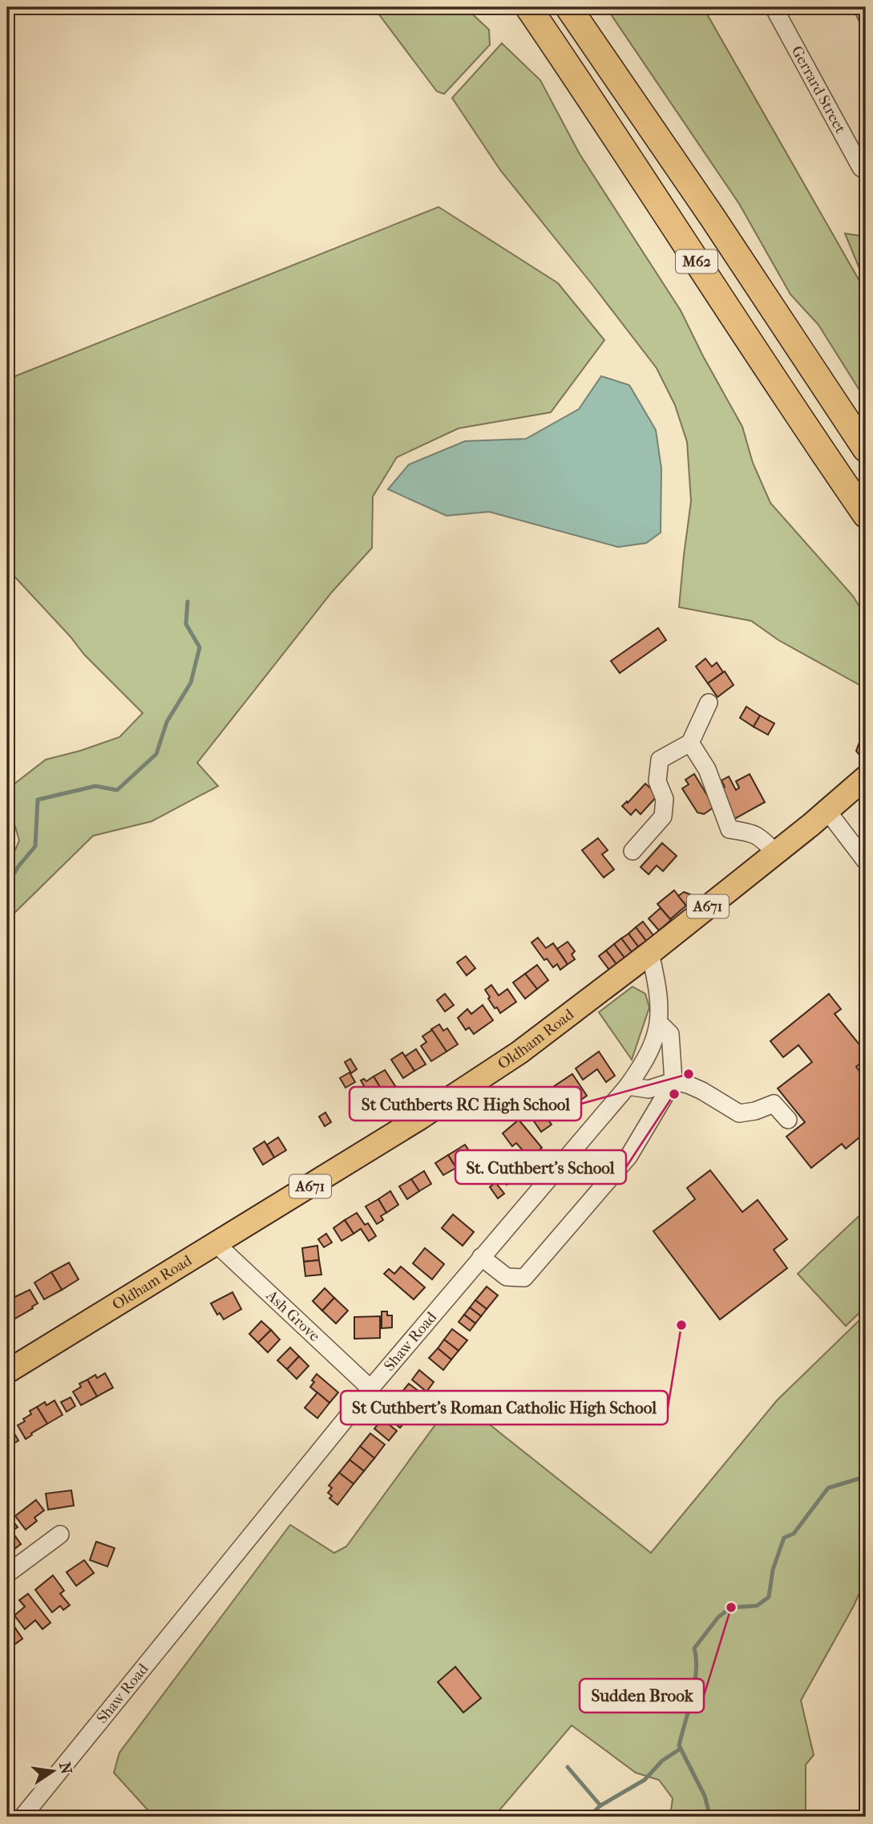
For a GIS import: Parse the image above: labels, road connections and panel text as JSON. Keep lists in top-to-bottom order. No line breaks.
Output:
{"streets":{"highway":["M62"],"main road":["A671","Oldham Road"],"street":["Gerrard Street","Ash Grove","Shaw Road"]},"crossings":[["Oldham Road","Ash Grove"],["Oldham Road","Shaw Road"],["Ash Grove","Shaw Road"]],"places":["St Cuthberts RC High School","St. Cuthbert's School","St Cuthbert's Roman Catholic High School","Sudden Brook"],"north":"right"}
